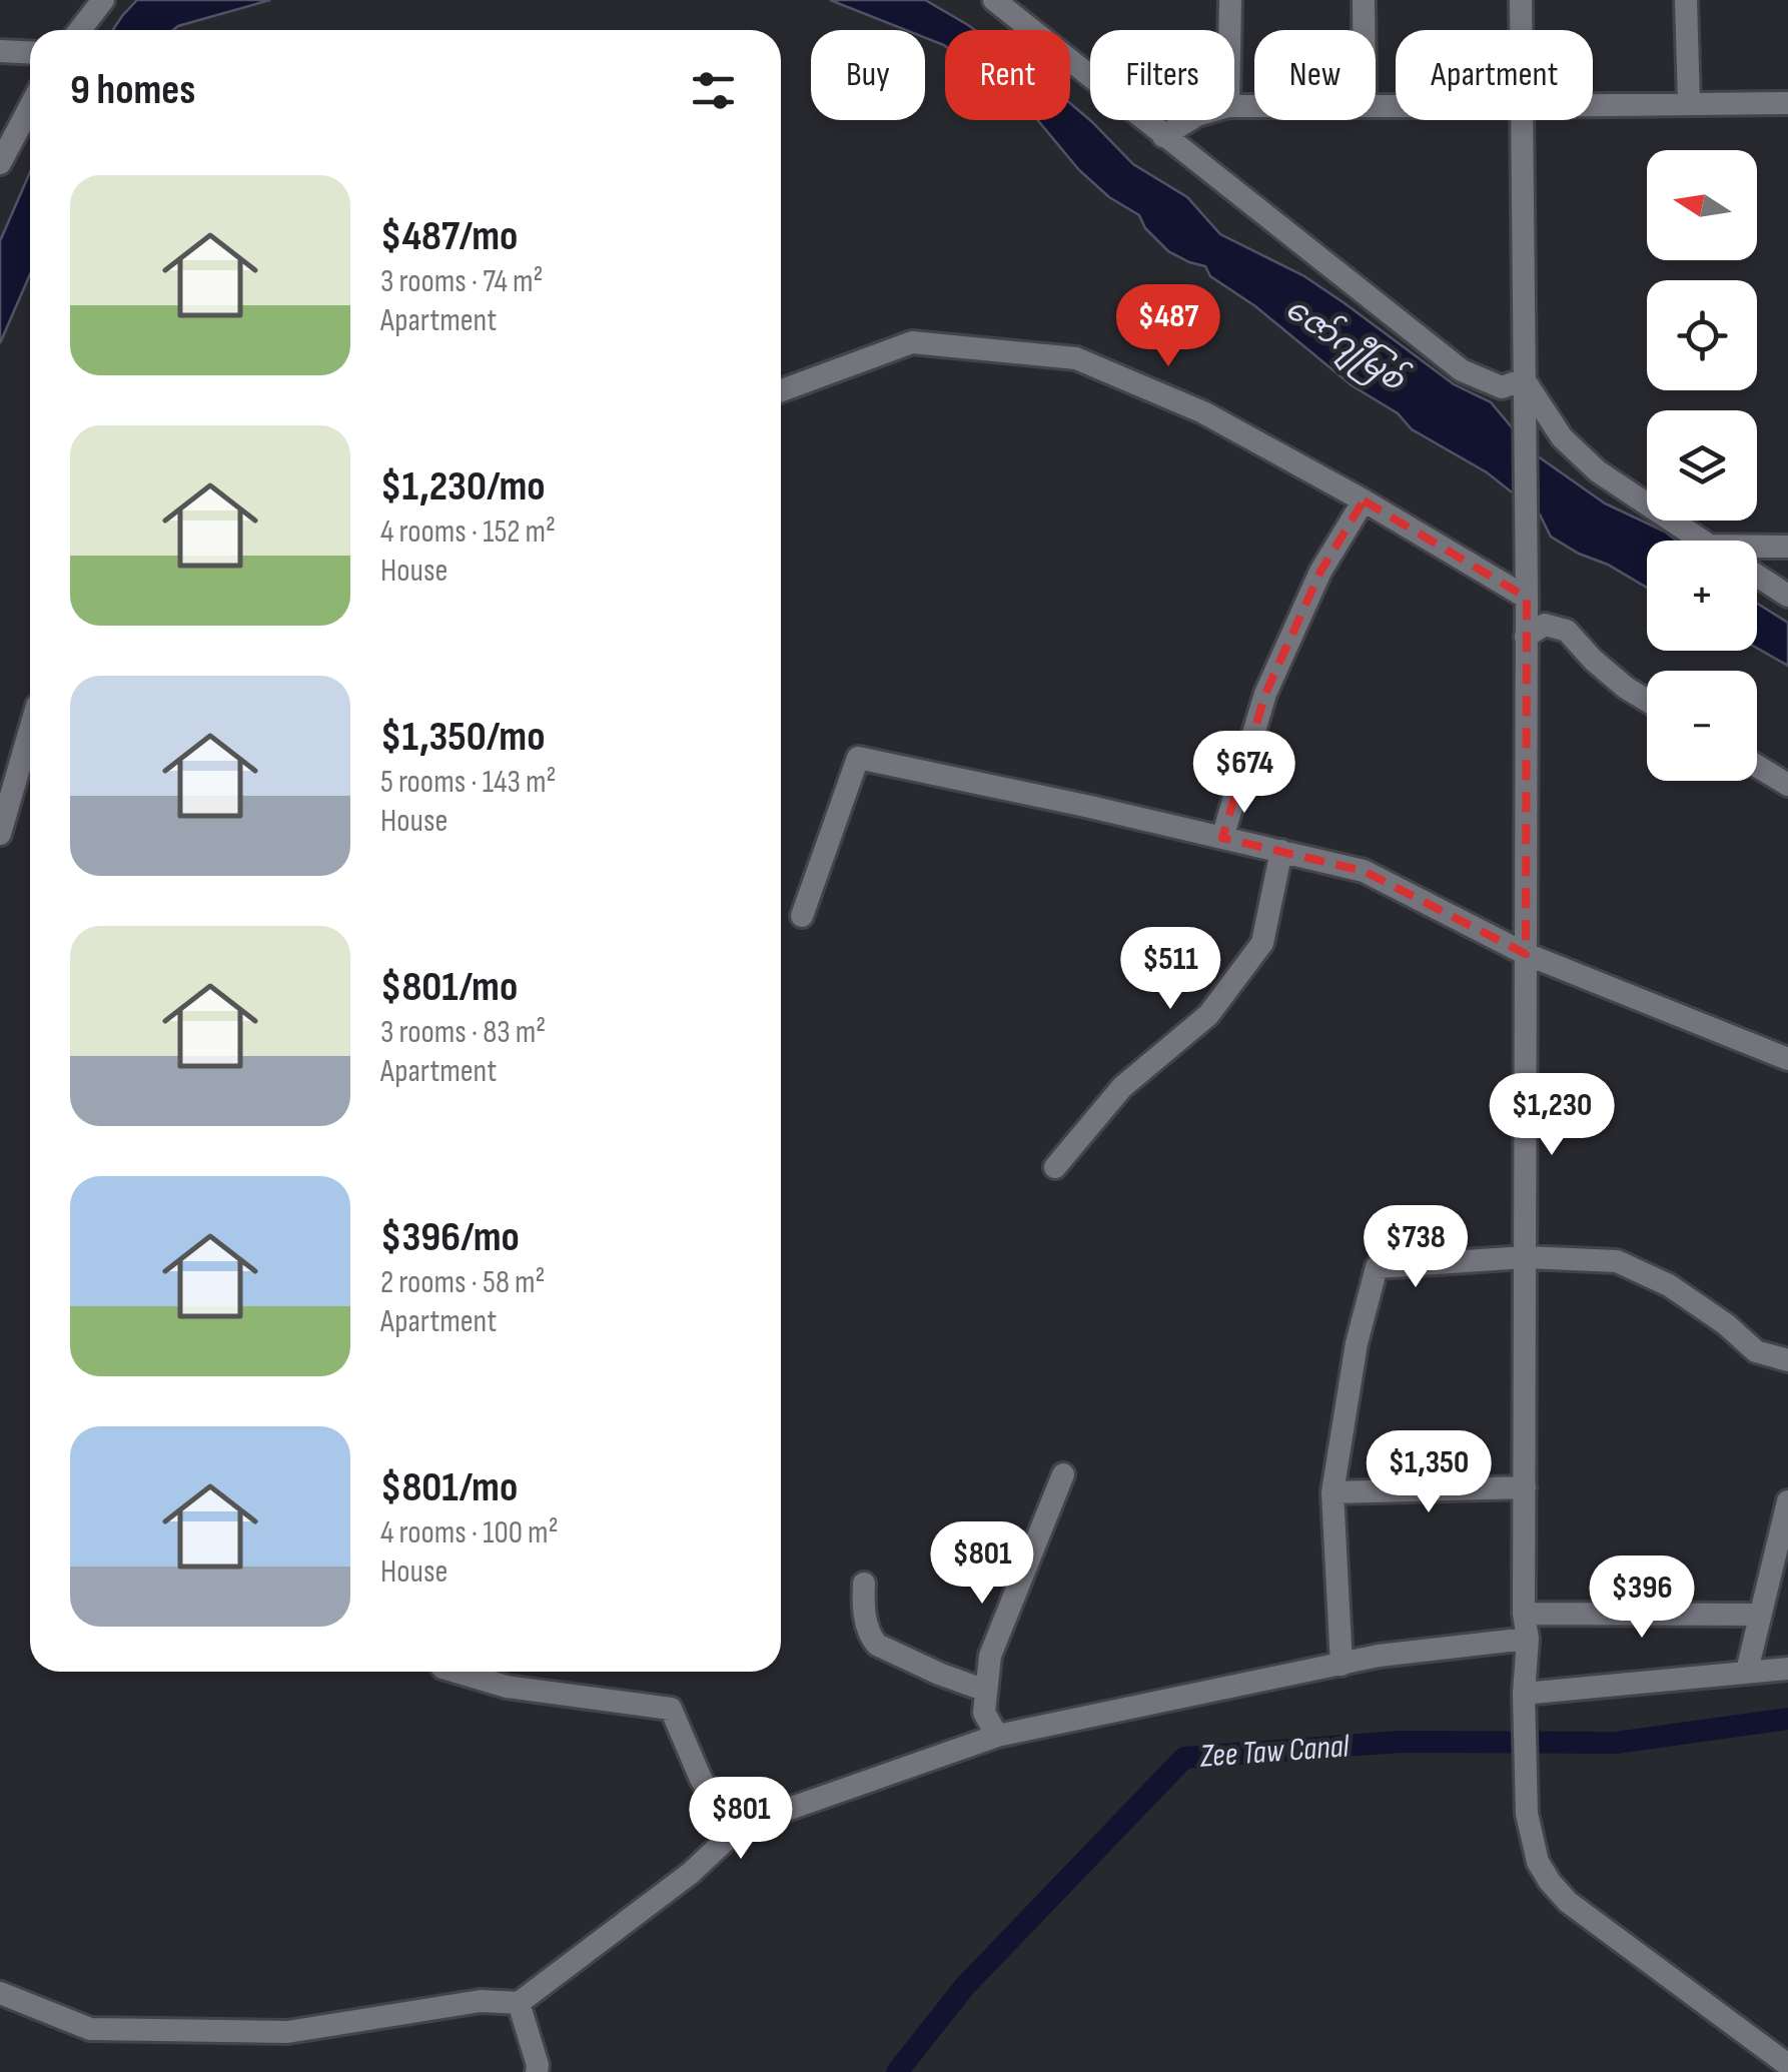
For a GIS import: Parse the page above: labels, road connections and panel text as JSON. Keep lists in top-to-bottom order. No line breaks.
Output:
{"water":["ဇော်ဂျီမြစ်","Zee Taw Canal"],"north":"left","page":{"chip":["Buy","Rent","Filters","New","Apartment"],"heading":"9 homes","map_buttons":["+","−"],"list":[{"name":"$487/mo","note":"3 rooms · 74 m² · Apartment"},{"name":"$1,230/mo","note":"4 rooms · 152 m² · House"},{"name":"$1,350/mo","note":"5 rooms · 143 m² · House"},{"name":"$801/mo","note":"3 rooms · 83 m² · Apartment"},{"name":"$396/mo","note":"2 rooms · 58 m² · Apartment"},{"name":"$801/mo","note":"4 rooms · 100 m² · House"}],"price":["$487","$674","$511","$1,230","$738","$1,350","$801","$396","$801"]}}
